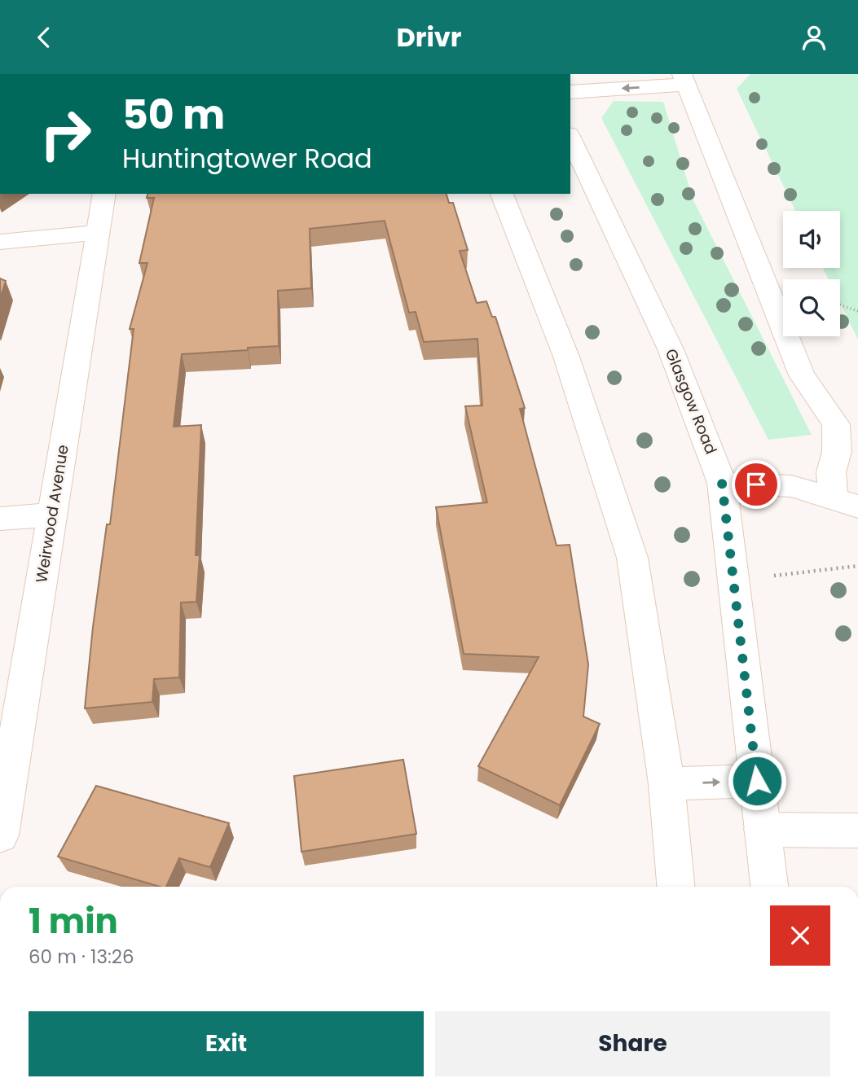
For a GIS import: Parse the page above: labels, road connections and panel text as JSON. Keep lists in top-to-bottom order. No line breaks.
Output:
{"streets":{"street":["Glasgow Road","Weirwood Avenue"]},"page":{"header":"Drivr","turn":["50 m","Huntingtower Road"],"heading":["1 min","60 m · 13:26"],"buttons":["Exit","Share"]}}
